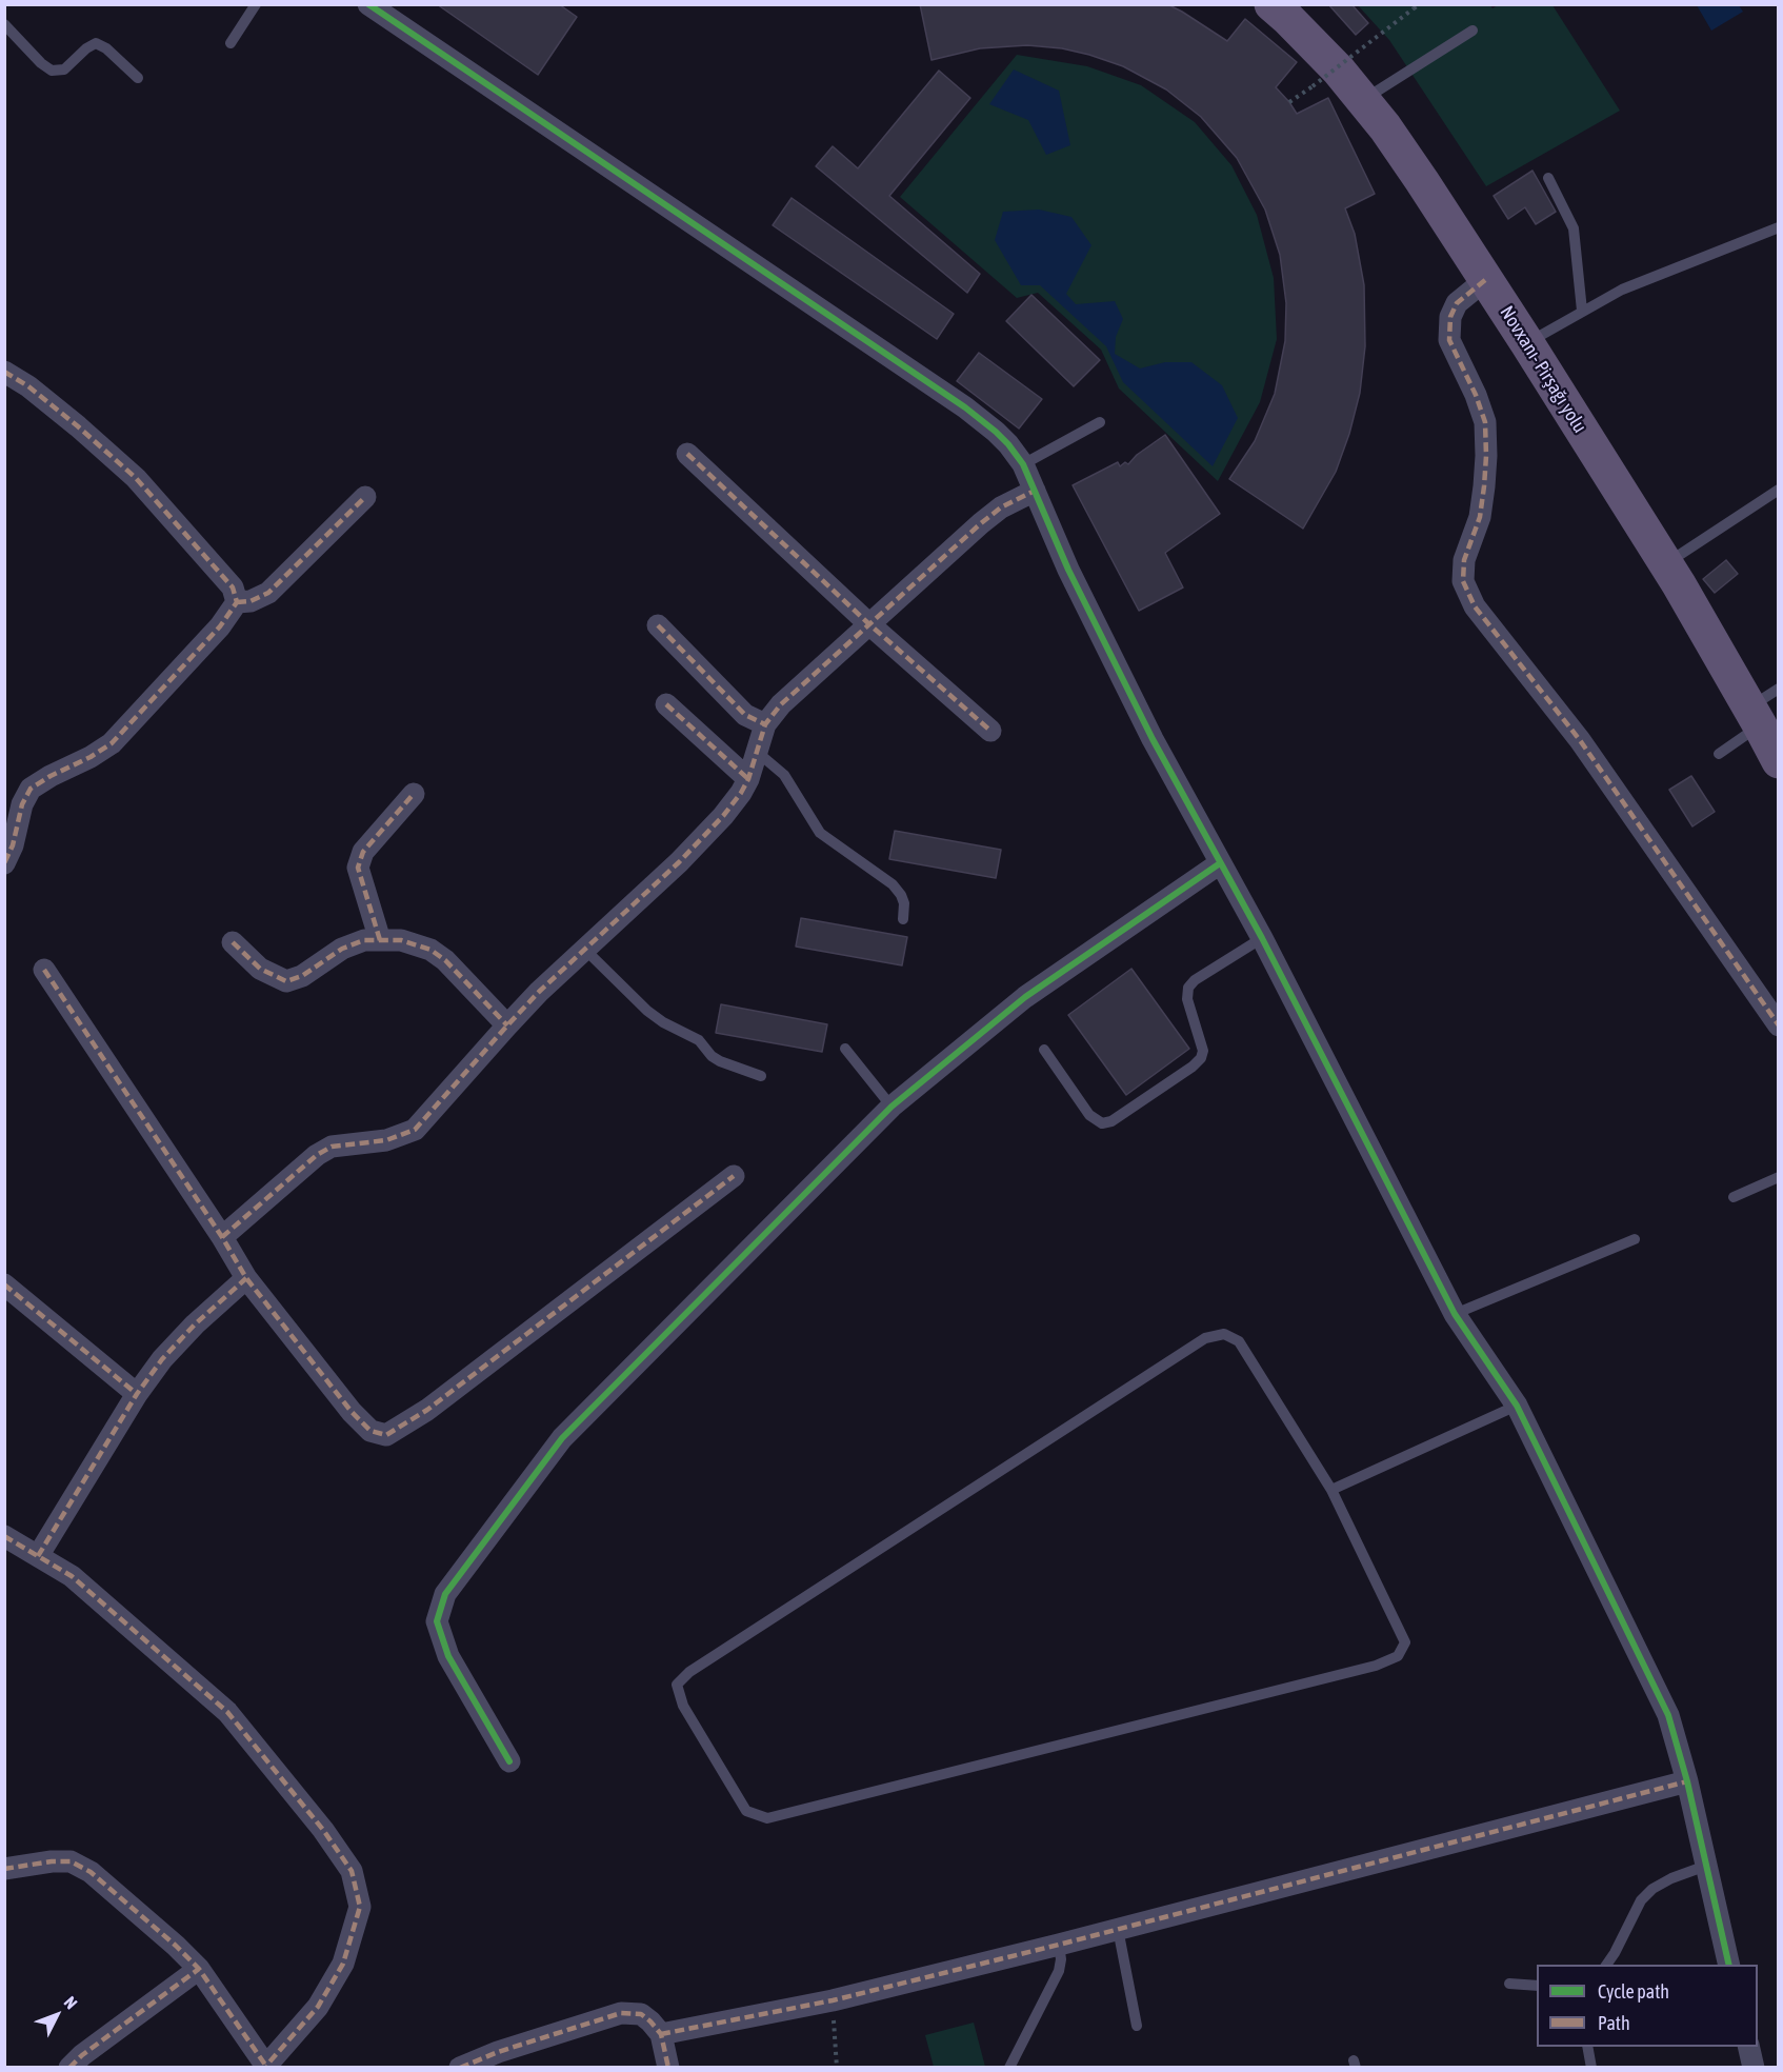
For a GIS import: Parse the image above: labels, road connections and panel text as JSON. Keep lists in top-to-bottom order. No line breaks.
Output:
{"streets":{"main road":["Novxanı- Pirşağı yolu"]},"legend":["Cycle path","Path"],"north":"top right"}
